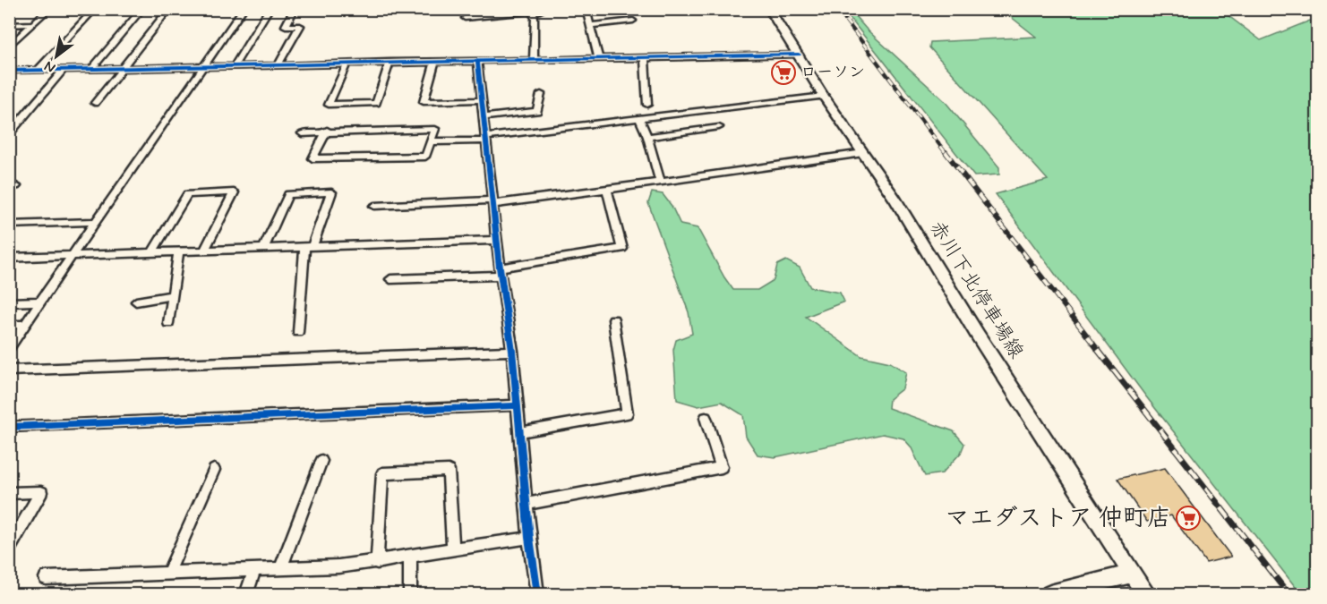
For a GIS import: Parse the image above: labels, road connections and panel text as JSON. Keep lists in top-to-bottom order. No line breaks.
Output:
{"streets":{"main road":["赤川下北停車場線"]},"places":{"supermarket":["ローソン","マエダストア 仲町店"]},"north":"bottom left"}
